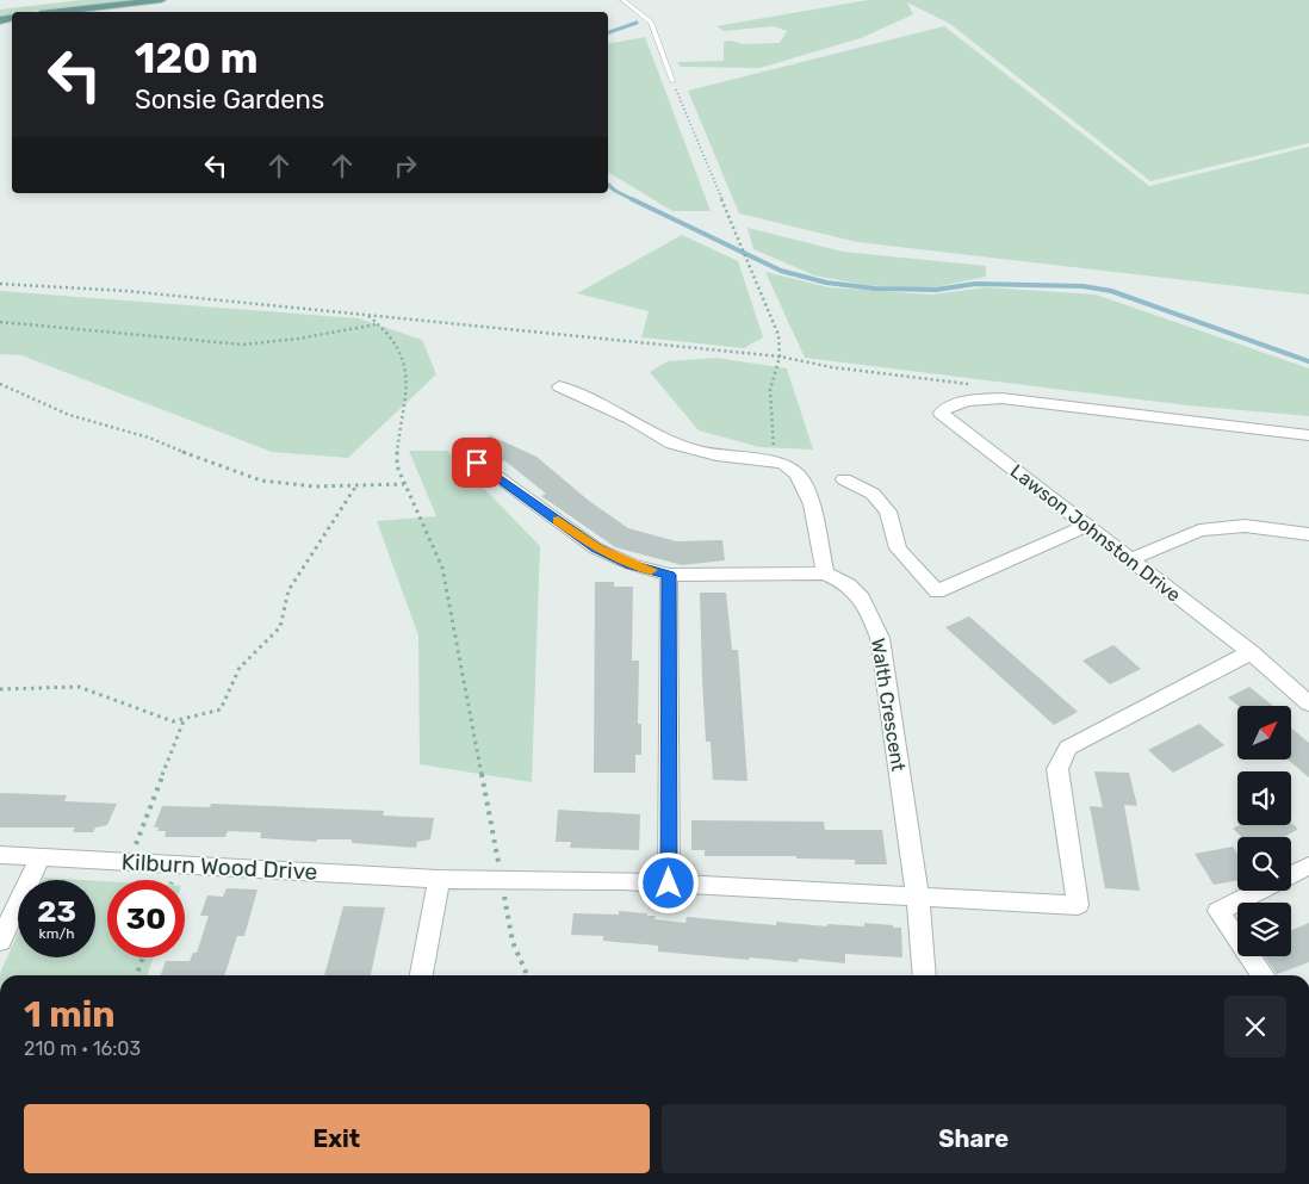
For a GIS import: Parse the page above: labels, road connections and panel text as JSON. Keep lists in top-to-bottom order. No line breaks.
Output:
{"streets":{"street":["Lawson Johnston Drive","Walth Crescent","Kilburn Wood Drive"]},"crossings":[["Lawson Johnston Drive","Kilburn Wood Drive"],["Walth Crescent","Kilburn Wood Drive"]],"north":"top right","page":{"turn":["120 m","Sonsie Gardens"],"speed":"23 km/h","limit":"30","heading":["1 min","210 m · 16:03"],"buttons":["Exit","Share"]}}
